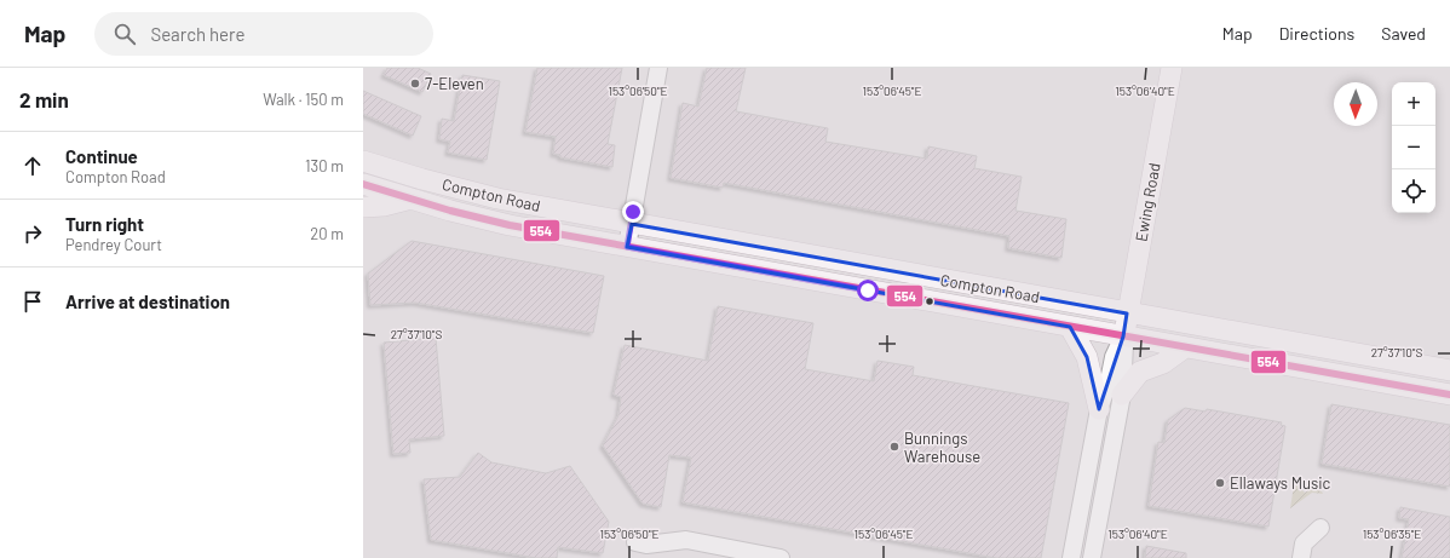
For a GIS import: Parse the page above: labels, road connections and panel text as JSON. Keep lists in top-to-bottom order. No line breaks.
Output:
{"streets":{"main road":["Compton Road","Ewing Road"]},"crossings":[["Compton Road","Ewing Road"]],"places":["7-Eleven","Bunnings Warehouse","Ellaways Music"],"lines":["transit line 554"],"north":"bottom","page":{"header":"Map","search":"Search here","nav":["Map","Directions","Saved"],"heading":["2 min","Walk · 150 m"],"map_buttons":["+","−"],"list":[["Continue","Compton Road","130 m"],["Turn right","Pendrey Court","20 m"],"Arrive at destination"]},"coordinates":["153°06'50\"E","153°06'45\"E","153°06'40\"E","27°37'10\"S","153°06'35\"E"]}
